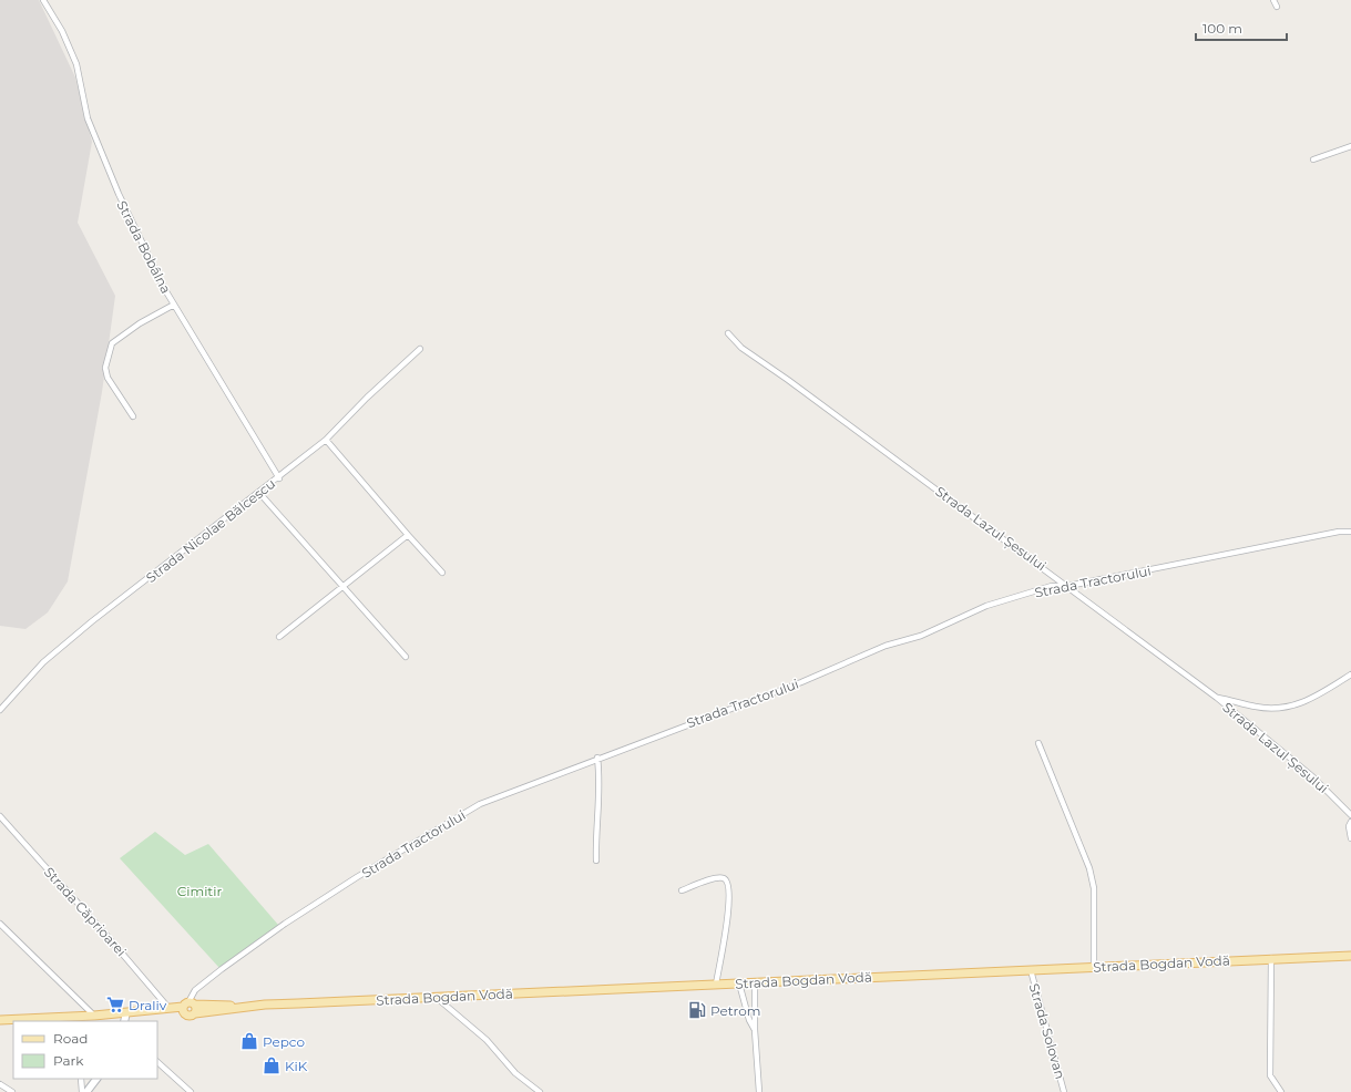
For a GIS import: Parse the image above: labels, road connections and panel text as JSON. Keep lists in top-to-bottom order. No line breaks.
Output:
{"streets":{"main road":["Strada Bogdan Vodă"],"street":["Strada Bobâlna","Strada Lazul Șesului","Strada Nicolae Bălcescu","Strada Tractorului","Strada Căprioarei","Strada Solovan"]},"crossings":[["Strada Bobâlna","Strada Nicolae Bălcescu"],["Strada Lazul Șesului","Strada Tractorului"],["Strada Tractorului","Strada Bogdan Vodă"],["Strada Căprioarei","Strada Bogdan Vodă"],["Strada Bogdan Vodă","Strada Solovan"]],"parks":["Cimitir"],"places":{"supermarket":["Draliv"],"fuel station":["Petrom"],"shop":["Pepco","KiK"]},"legend":["Road","Park"],"scale_bar":"100 m"}
